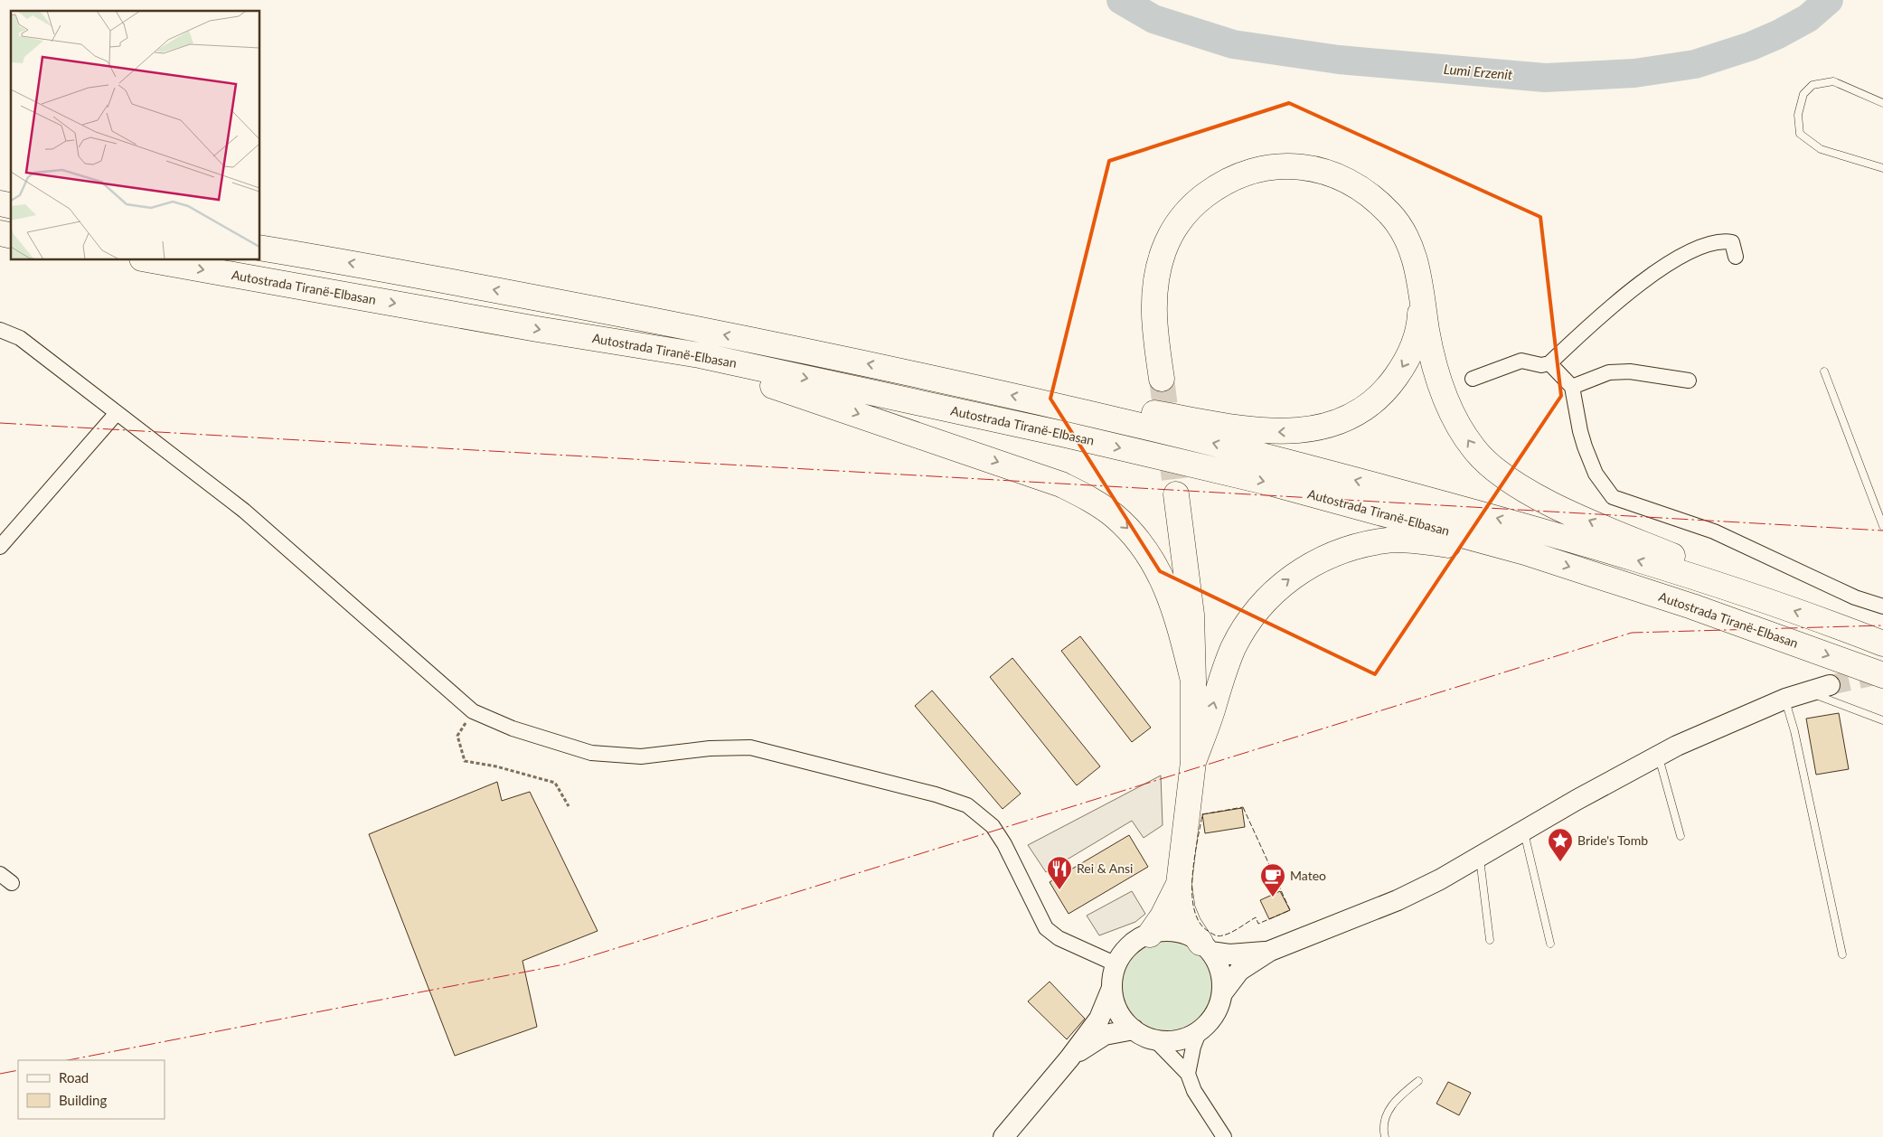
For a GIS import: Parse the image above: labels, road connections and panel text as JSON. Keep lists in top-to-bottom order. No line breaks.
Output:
{"streets":{"highway":["Autostrada Tiranë-Elbasan"]},"water":["Lumi Erzenit"],"places":{"place":["Bride's Tomb"],"restaurant":["Rei & Ansi"],"cafe":["Mateo"]},"legend":["Road","Building"]}
